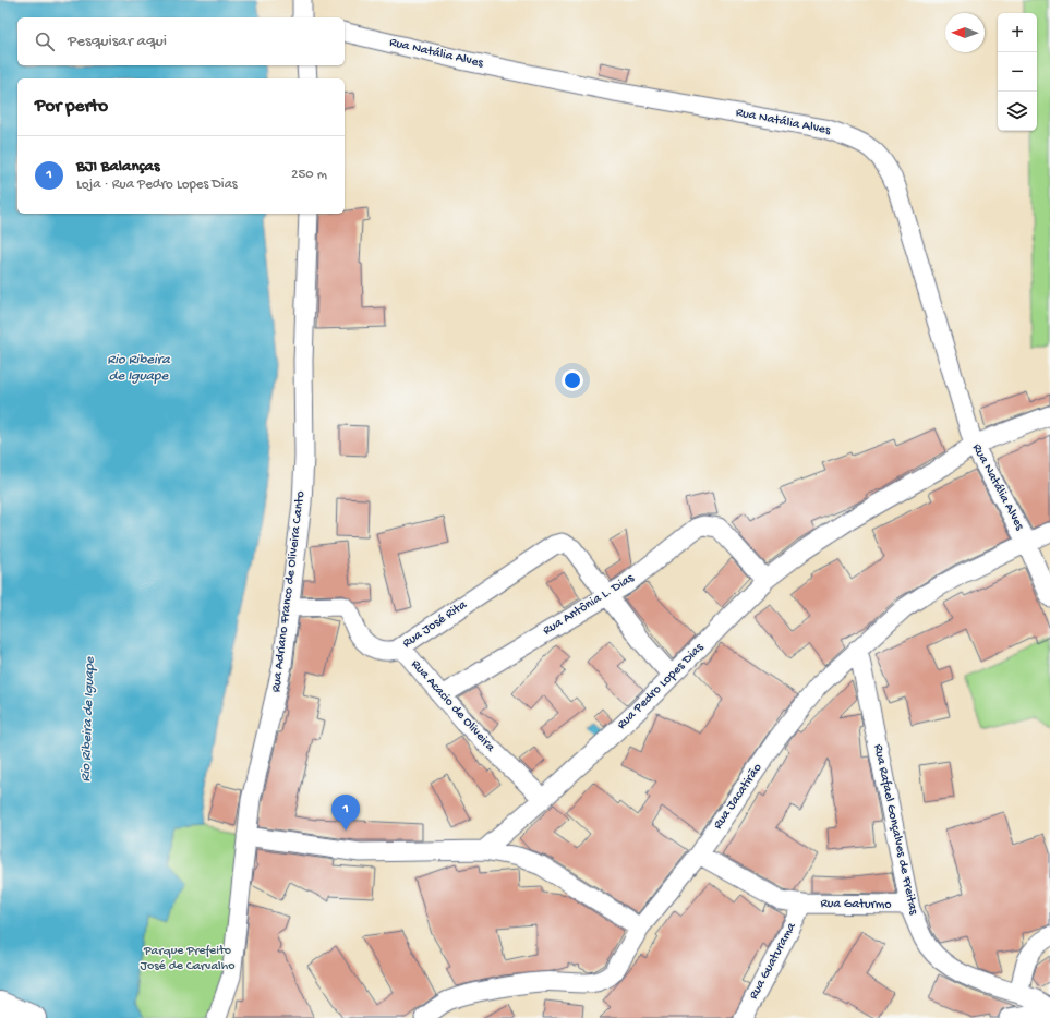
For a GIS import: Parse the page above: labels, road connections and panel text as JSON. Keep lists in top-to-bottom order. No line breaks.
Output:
{"streets":{"street":["Rua Natália Alves","Rua Adriano Franco de Oliveira Canto","Rua Antônia L. Dias","Rua José Rita","Rua Pedro Lopes Dias","Rua Acacio de Oliveira","Rua Jacatirão","Rua Rafael Gonçalves de Freitas","Rua Gaturmo","Rua Guaturama"]},"crossings":[["Rua Natália Alves","Rua Pedro Lopes Dias"],["Rua Natália Alves","Rua Jacatirão"],["Rua Adriano Franco de Oliveira Canto","Rua José Rita"],["Rua Antônia L. Dias","Rua José Rita"],["Rua Antônia L. Dias","Rua Pedro Lopes Dias"],["Rua Antônia L. Dias","Rua Acacio de Oliveira"],["Rua José Rita","Rua Acacio de Oliveira"],["Rua Pedro Lopes Dias","Rua Acacio de Oliveira"],["Rua Jacatirão","Rua Rafael Gonçalves de Freitas"],["Rua Jacatirão","Rua Gaturmo"],["Rua Rafael Gonçalves de Freitas","Rua Gaturmo"],["Rua Gaturmo","Rua Guaturama"]],"water":["Rio Ribeira de Iguape"],"parks":["Parque Prefeito José de Carvalho"],"north":"left","page":{"map_buttons":["+","−"],"search":"Pesquisar aqui","heading":"Por perto","list":[{"mark":"1","name":"BJI Balanças","note":"Loja · Rua Pedro Lopes Dias","value":"250 m"}],"pins":"1"}}
